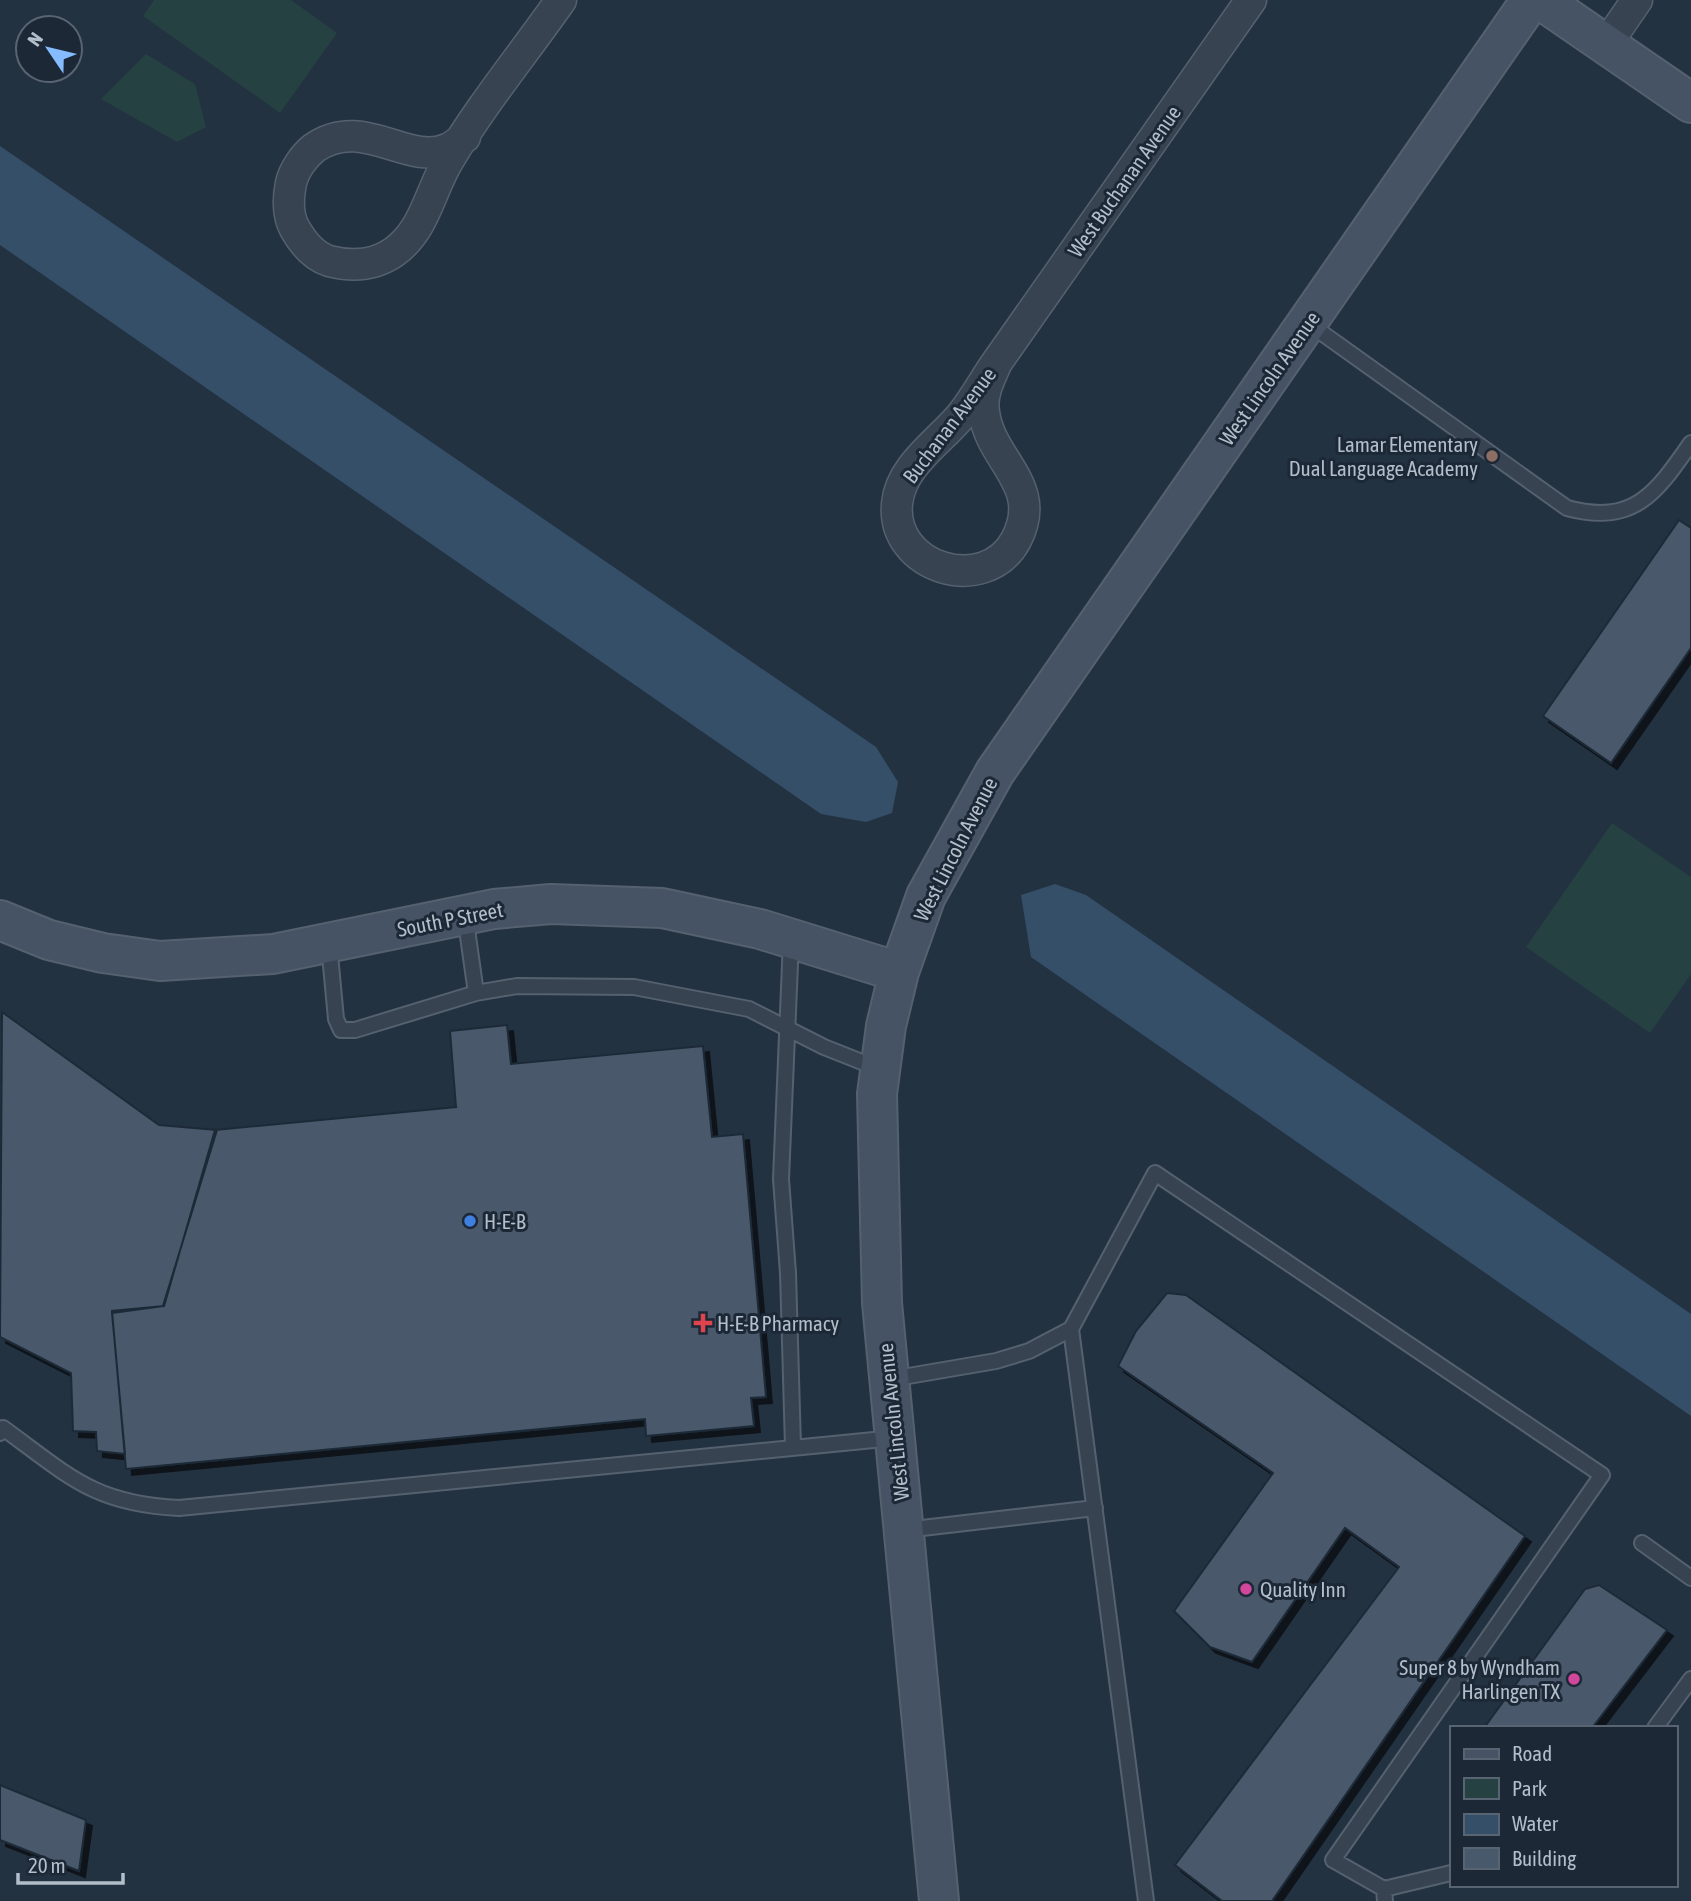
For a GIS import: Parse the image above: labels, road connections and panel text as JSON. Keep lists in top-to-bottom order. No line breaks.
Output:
{"streets":{"street":["West Buchanan Avenue","West Lincoln Avenue","Buchanan Avenue","South P Street"]},"crossings":[["West Buchanan Avenue","Buchanan Avenue"],["West Lincoln Avenue","South P Street"]],"places":{"other":["Lamar Elementary Dual Language Academy","H-E-B","Quality Inn","Super 8 by Wyndham Harlingen TX"],"health":["H-E-B Pharmacy"]},"legend":["Road","Park","Water","Building"],"scale_bar":"20 m","north":"top left"}
